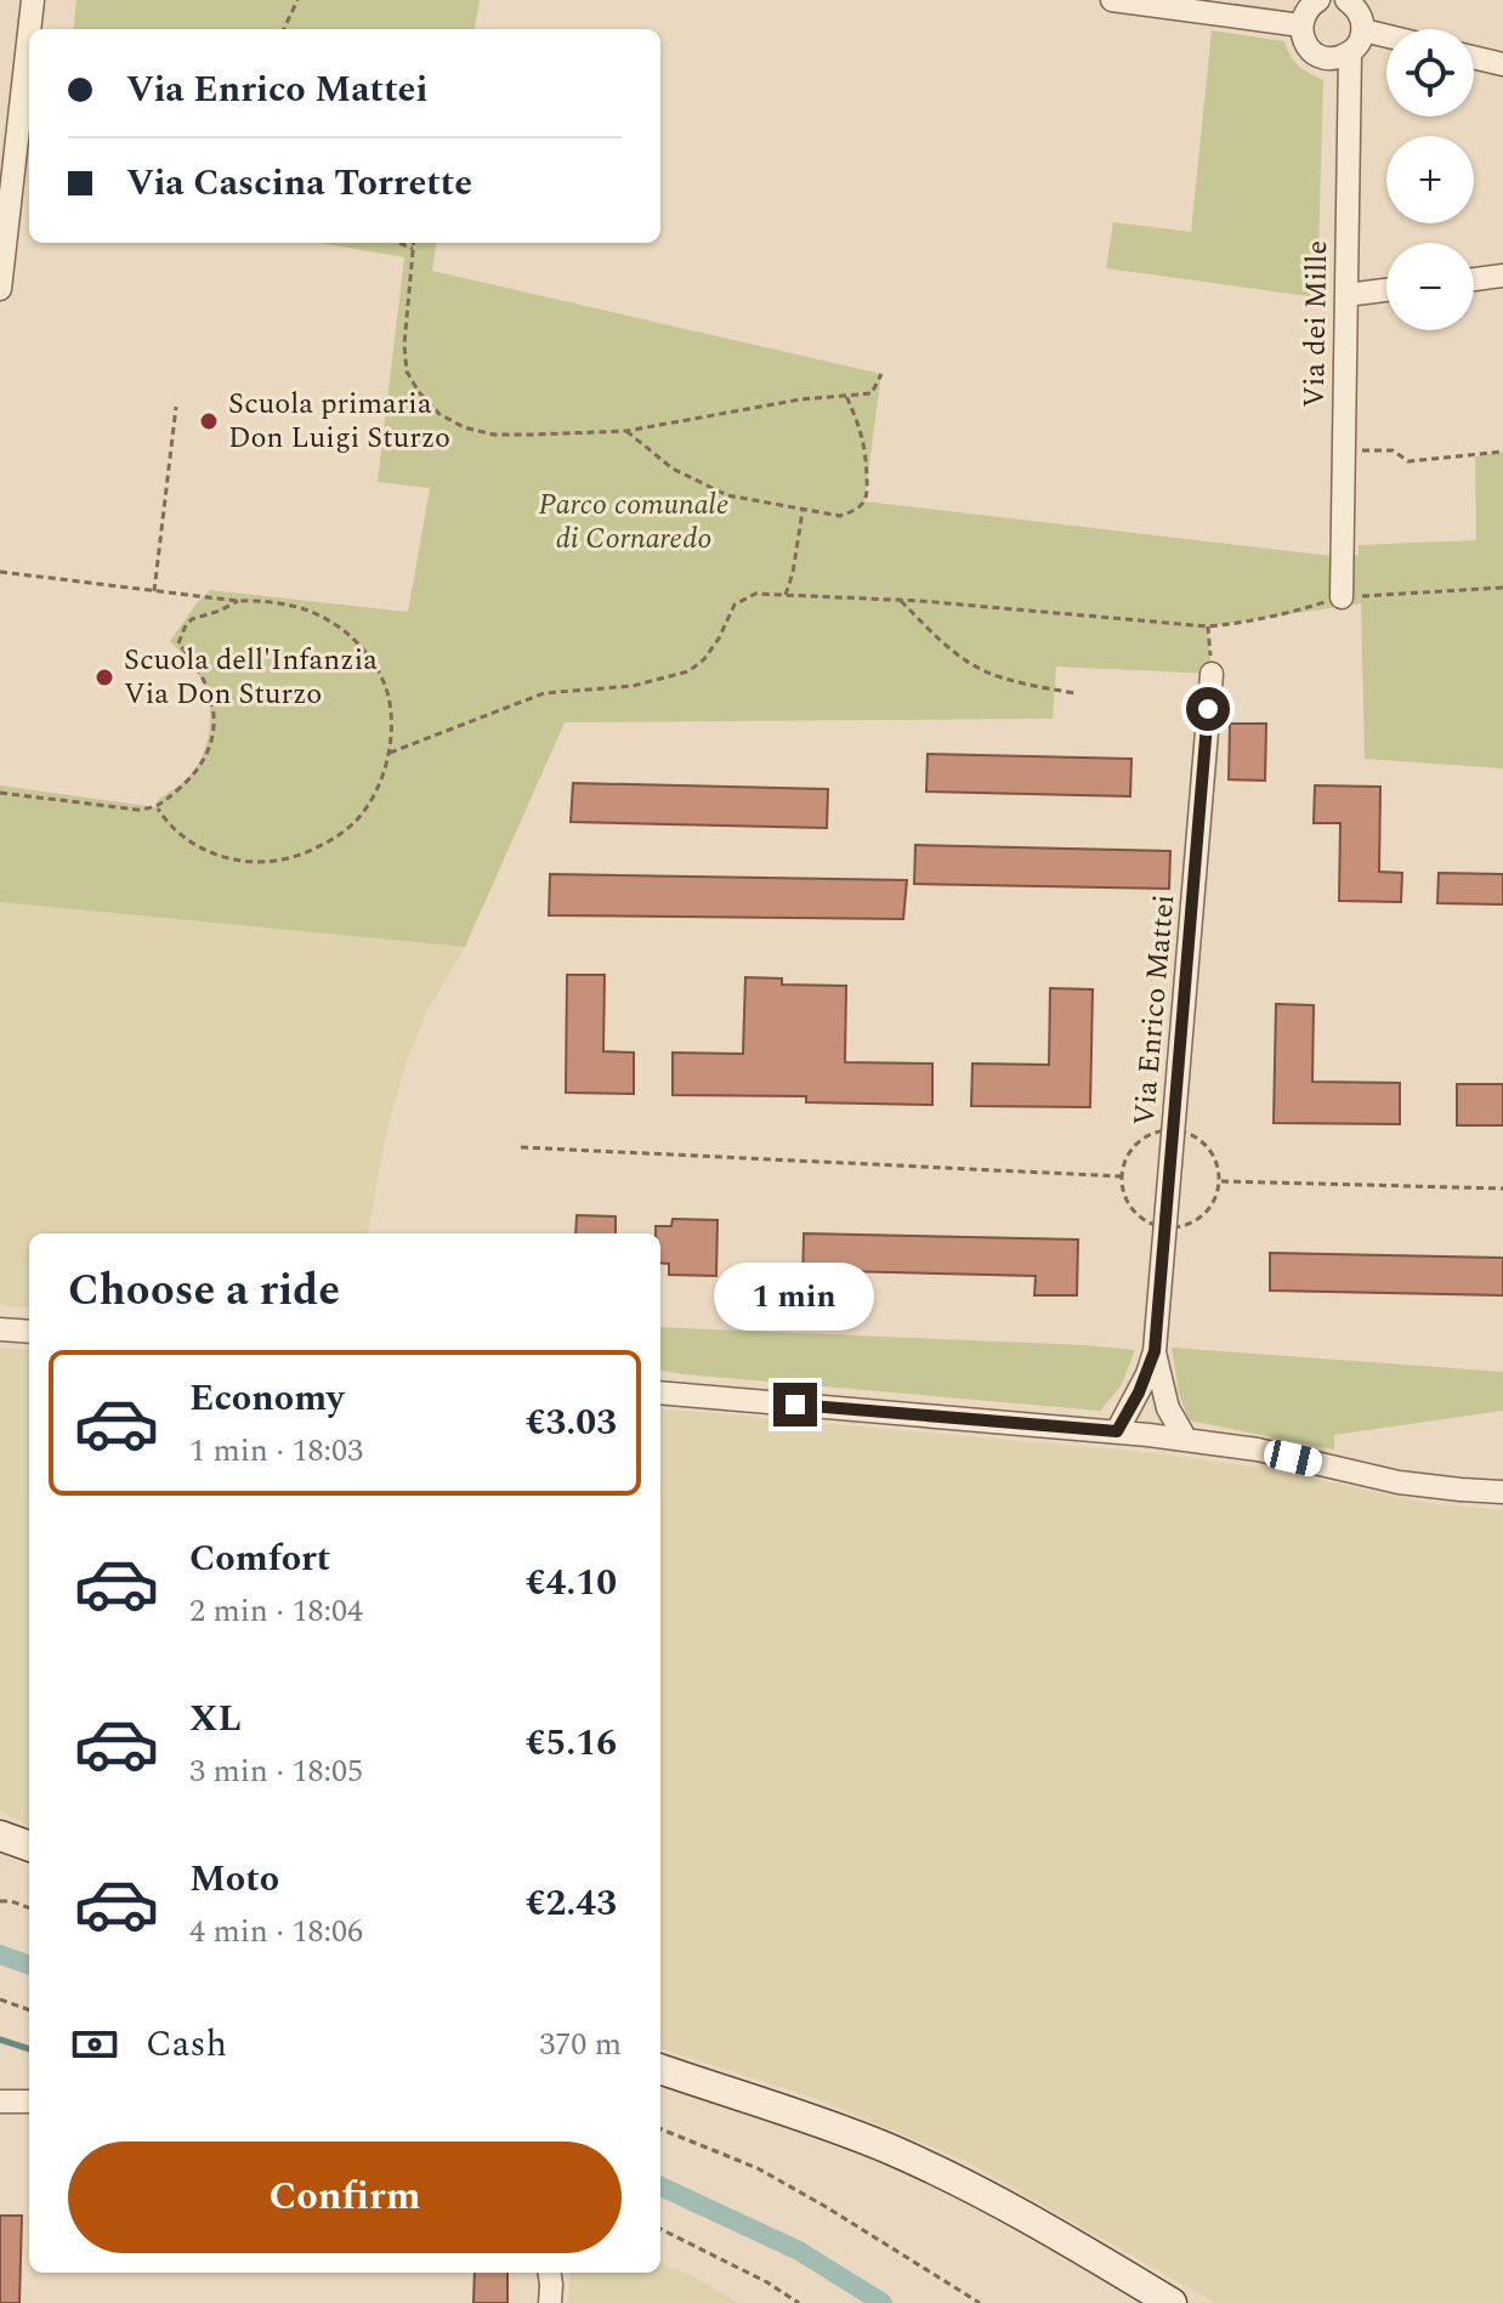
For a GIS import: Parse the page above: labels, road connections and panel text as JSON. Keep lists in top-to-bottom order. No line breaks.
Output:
{"streets":{"street":["Via dei Mille","Via Enrico Mattei"]},"parks":["Parco comunale di Cornaredo"],"places":["Scuola primaria Don Luigi Sturzo","Scuola dell'Infanzia Via Don Sturzo"],"page":{"map_buttons":["+","−"],"banner":["Via Enrico Mattei","Via Cascina Torrette"],"heading":"Choose a ride","bubble":"1 min","list":[{"name":"Economy","note":"1 min · 18:03","value":"€3.03"},{"name":"Comfort","note":"2 min · 18:04","value":"€4.10"},{"name":"XL","note":"3 min · 18:05","value":"€5.16"},{"name":"Moto","note":"4 min · 18:06","value":"€2.43"}],"pay":["Cash","370 m"],"buttons":"Confirm"}}
